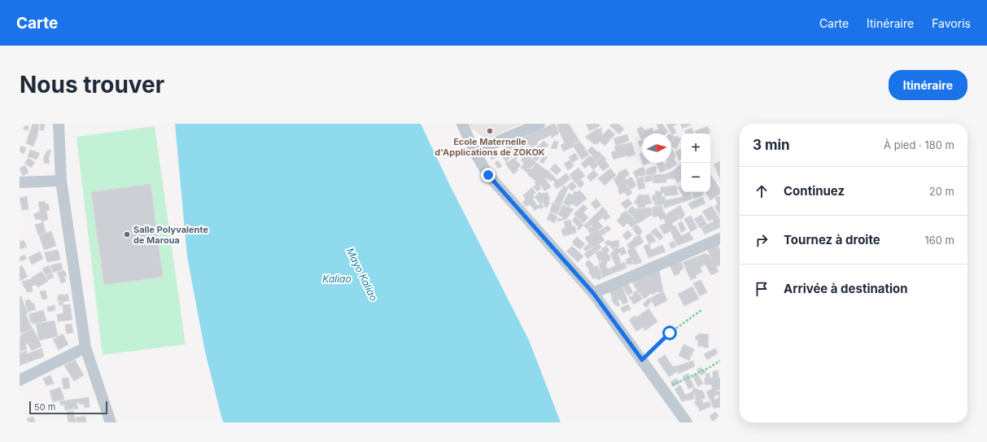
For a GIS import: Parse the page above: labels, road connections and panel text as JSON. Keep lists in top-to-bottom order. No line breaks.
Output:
{"water":["Mayo Kaliao","Kaliao"],"places":["Ecole Maternelle d'Applications de ZOKOK","Salle Polyvalente de Maroua"],"scale_bar":"50 m","north":"right","page":{"header":"Carte","nav":["Carte","Itinéraire","Favoris"],"buttons":"Itinéraire","title":"Nous trouver","heading":["3 min","À pied · 180 m"],"map_buttons":["+","−"],"list":[["Continuez","20 m"],["Tournez à droite","160 m"],"Arrivée à destination"],"scale":"50 m"}}
